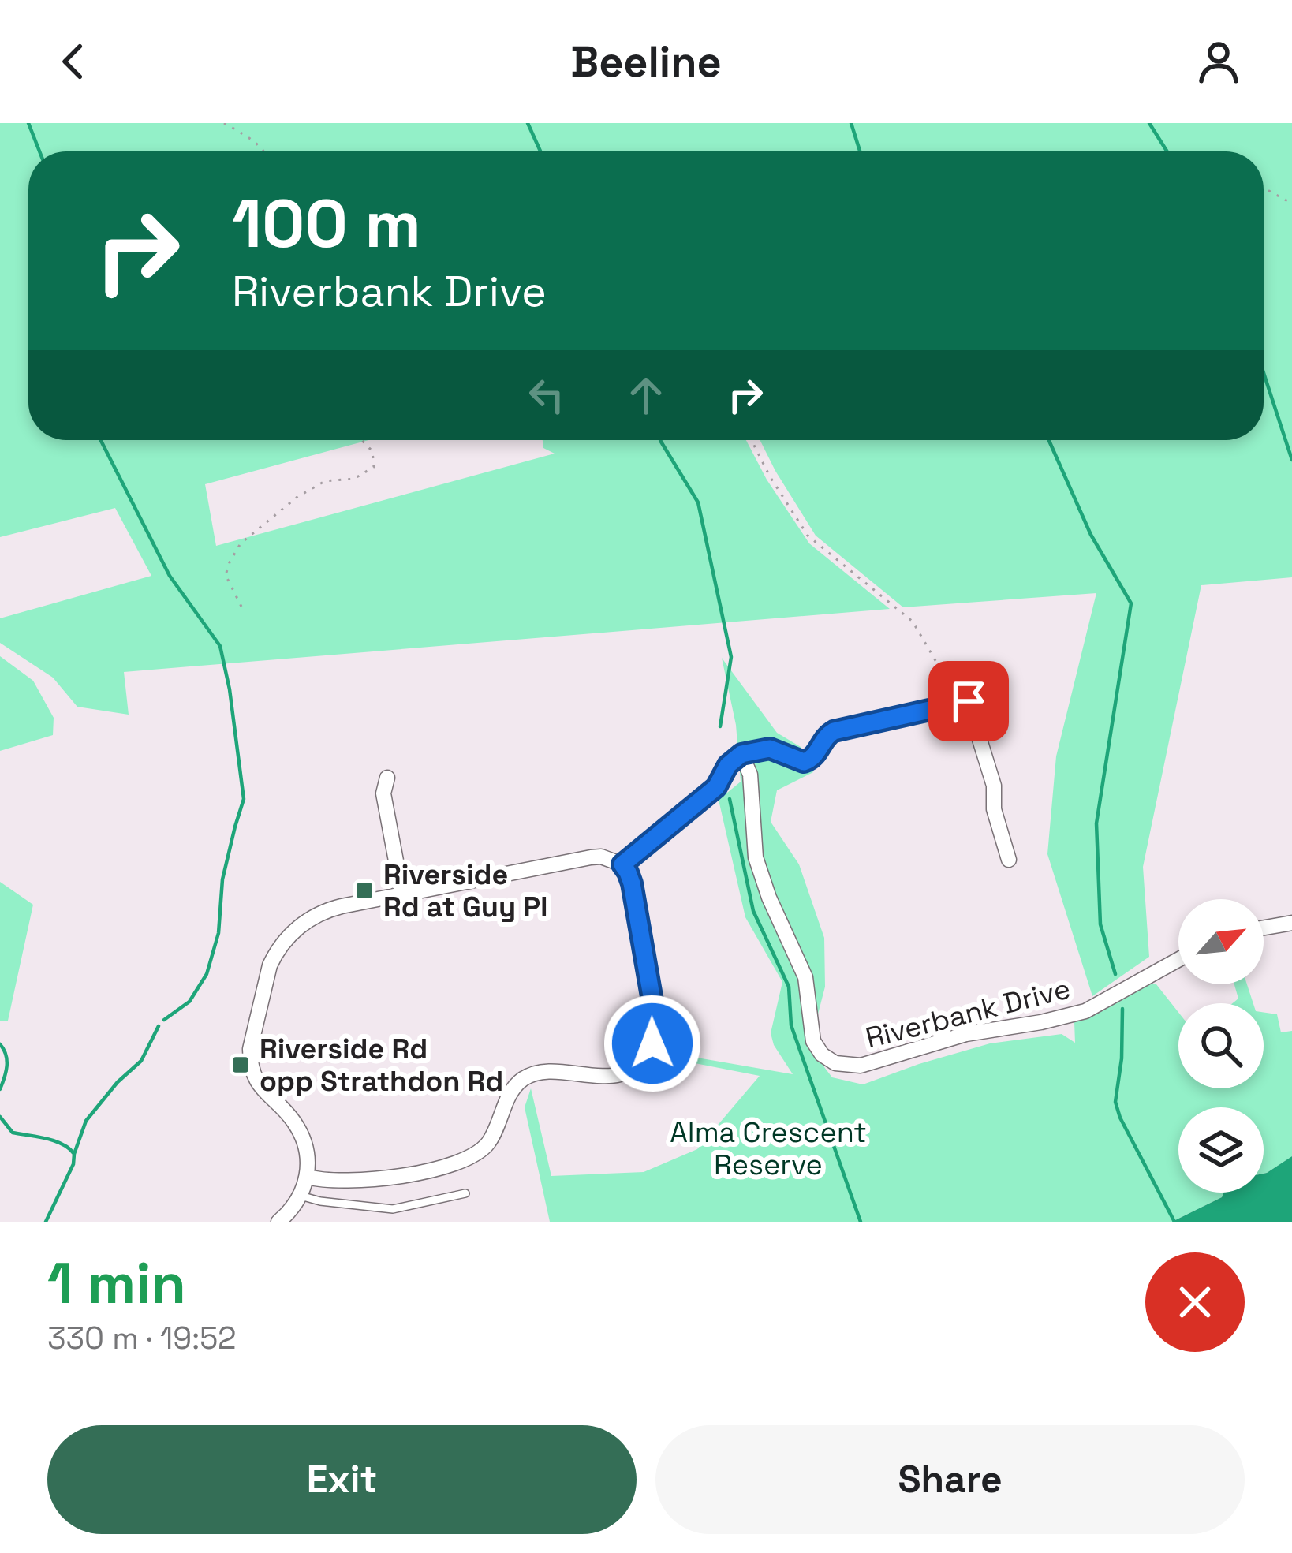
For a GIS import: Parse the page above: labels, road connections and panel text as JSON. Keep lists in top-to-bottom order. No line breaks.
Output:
{"streets":{"street":["Riverbank Drive"]},"parks":["Alma Crescent Reserve"],"places":{"transit":["Riverside Rd at Guy Pl","Riverside Rd opp Strathdon Rd"]},"north":"top right","page":{"header":"Beeline","turn":["100 m","Riverbank Drive"],"heading":["1 min","330 m · 19:52"],"buttons":["Exit","Share"]}}
